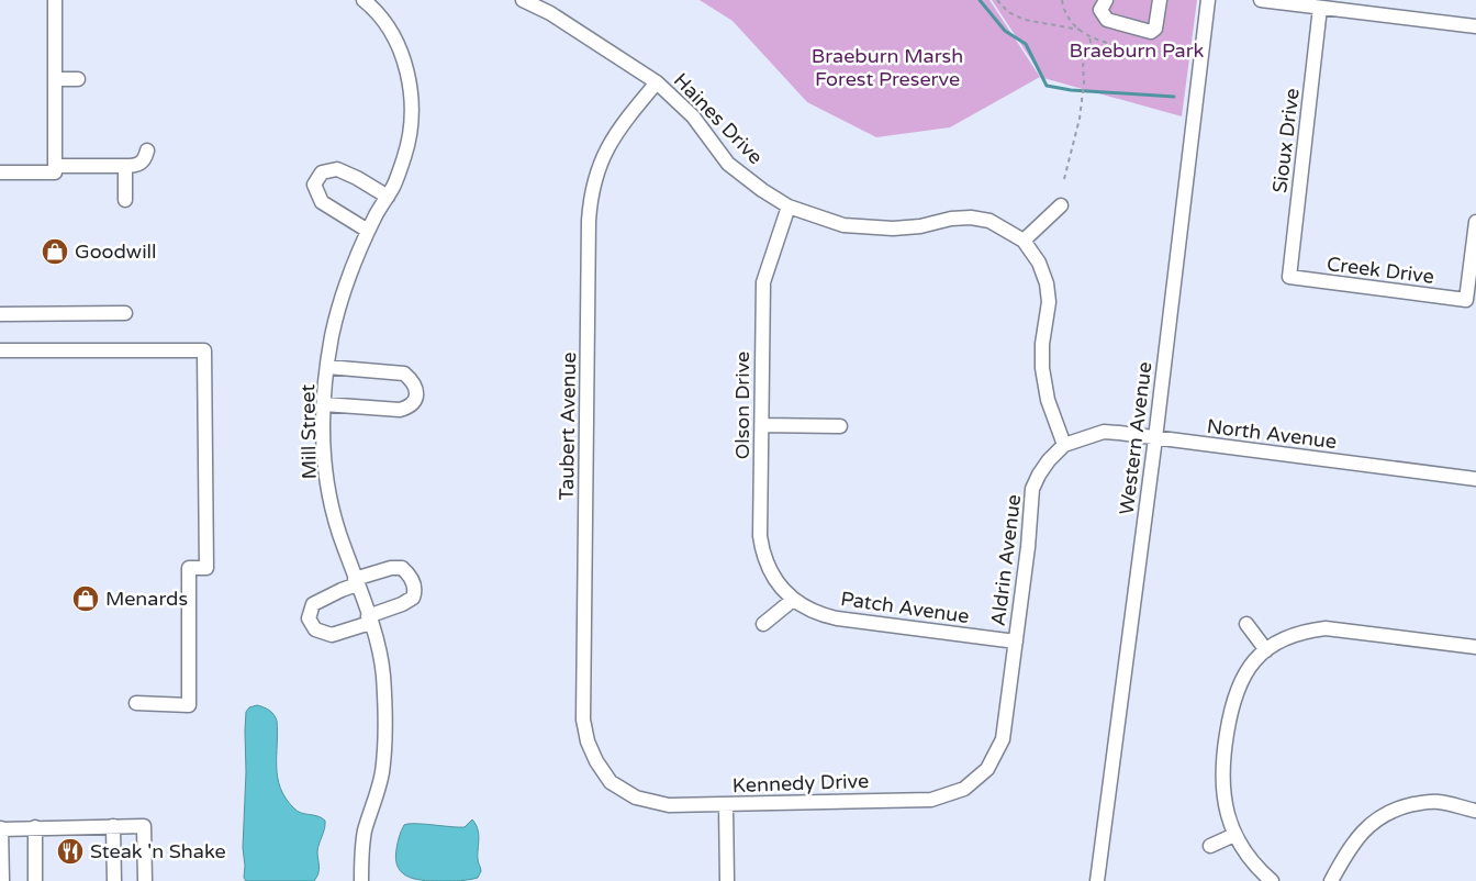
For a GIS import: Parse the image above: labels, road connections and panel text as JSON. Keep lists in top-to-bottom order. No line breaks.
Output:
{"streets":{"street":["Haines Drive","Sioux Drive","Creek Drive","Olson Drive","Taubert Avenue","Mill Street","North Avenue","Western Avenue","Aldrin Avenue","Patch Avenue","Kennedy Drive"]},"crossings":[["Haines Drive","Olson Drive"],["Haines Drive","Taubert Avenue"],["Sioux Drive","Creek Drive"],["Olson Drive","Patch Avenue"],["Taubert Avenue","Kennedy Drive"],["North Avenue","Western Avenue"],["North Avenue","Aldrin Avenue"],["Aldrin Avenue","Patch Avenue"],["Aldrin Avenue","Kennedy Drive"]],"parks":["Braeburn Park","Braeburn Marsh Forest Preserve"],"places":{"shop":["Goodwill","Menards"],"restaurant":["Steak 'n Shake"]}}
